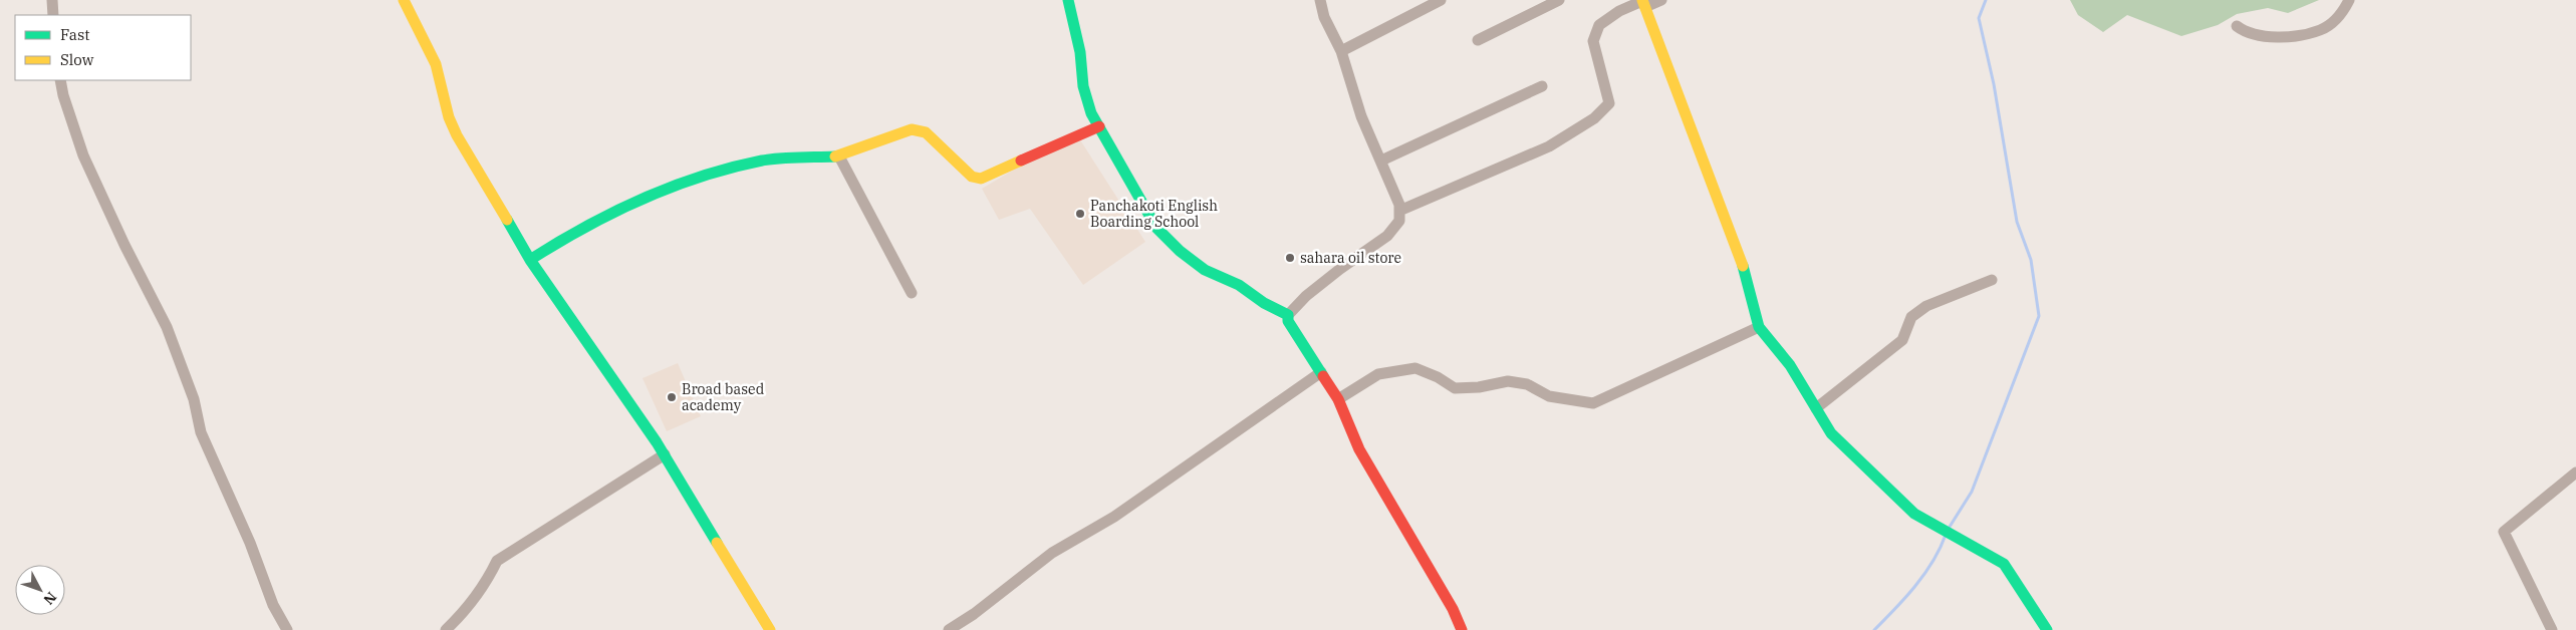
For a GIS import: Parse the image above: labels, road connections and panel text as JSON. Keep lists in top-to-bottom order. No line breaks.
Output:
{"places":["Panchakoti English Boarding School","sahara oil store","Broad based academy"],"legend":["Fast","Slow"],"north":"bottom right"}
